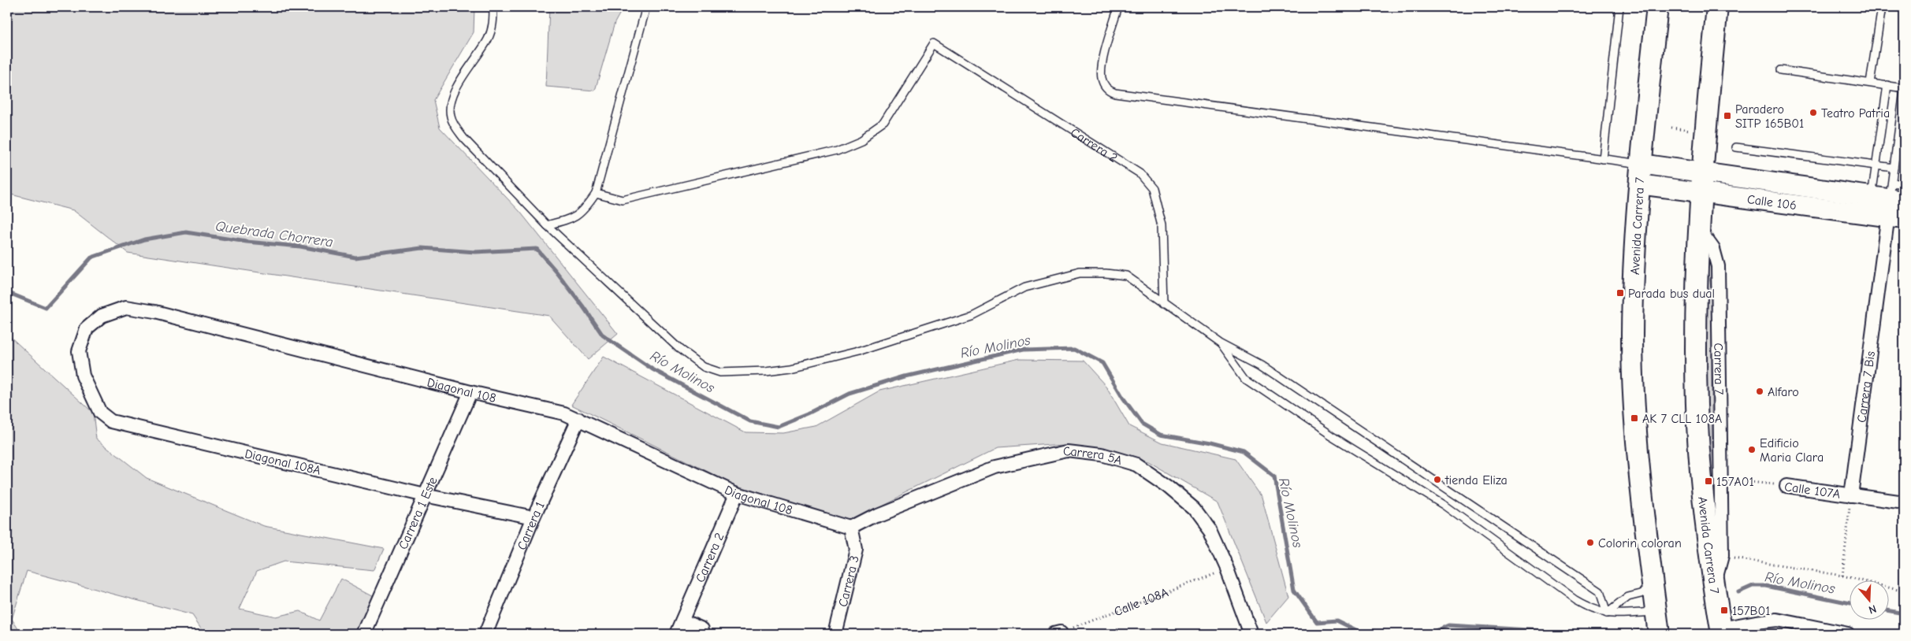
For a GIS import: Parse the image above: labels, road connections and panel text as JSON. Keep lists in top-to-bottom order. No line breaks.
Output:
{"streets":{"main road":["Calle 106","Avenida Carrera 7"],"street":["Carrera 2","Carrera 7","Carrera 7 Bis","Diagonal 108","Carrera 5A","Diagonal 108A","Calle 107A","Carrera 1 Este","Carrera 1","Carrera 3"],"path":["Calle 108A"]},"crossings":[["Carrera 2","Diagonal 108"],["Calle 106","Avenida Carrera 7"],["Calle 106","Carrera 7 Bis"],["Avenida Carrera 7","Carrera 7"],["Carrera 7","Calle 107A"],["Carrera 7 Bis","Calle 107A"],["Diagonal 108","Carrera 5A"],["Diagonal 108","Diagonal 108A"],["Diagonal 108","Carrera 1 Este"],["Diagonal 108","Carrera 1"],["Diagonal 108","Carrera 3"],["Carrera 5A","Carrera 3"],["Carrera 5A","Calle 108A"],["Diagonal 108A","Carrera 1 Este"],["Diagonal 108A","Carrera 1"]],"water":["Quebrada Chorrera","Río Molinos"],"places":{"other":["Teatro Patria","Alfaro","Edificio Maria Clara","tienda Eliza","Colorin coloran"],"transit":["Paradero SITP 165B01","Parada bus dual","AK 7 CLL 108A","157A01","157B01"]},"north":"bottom"}
